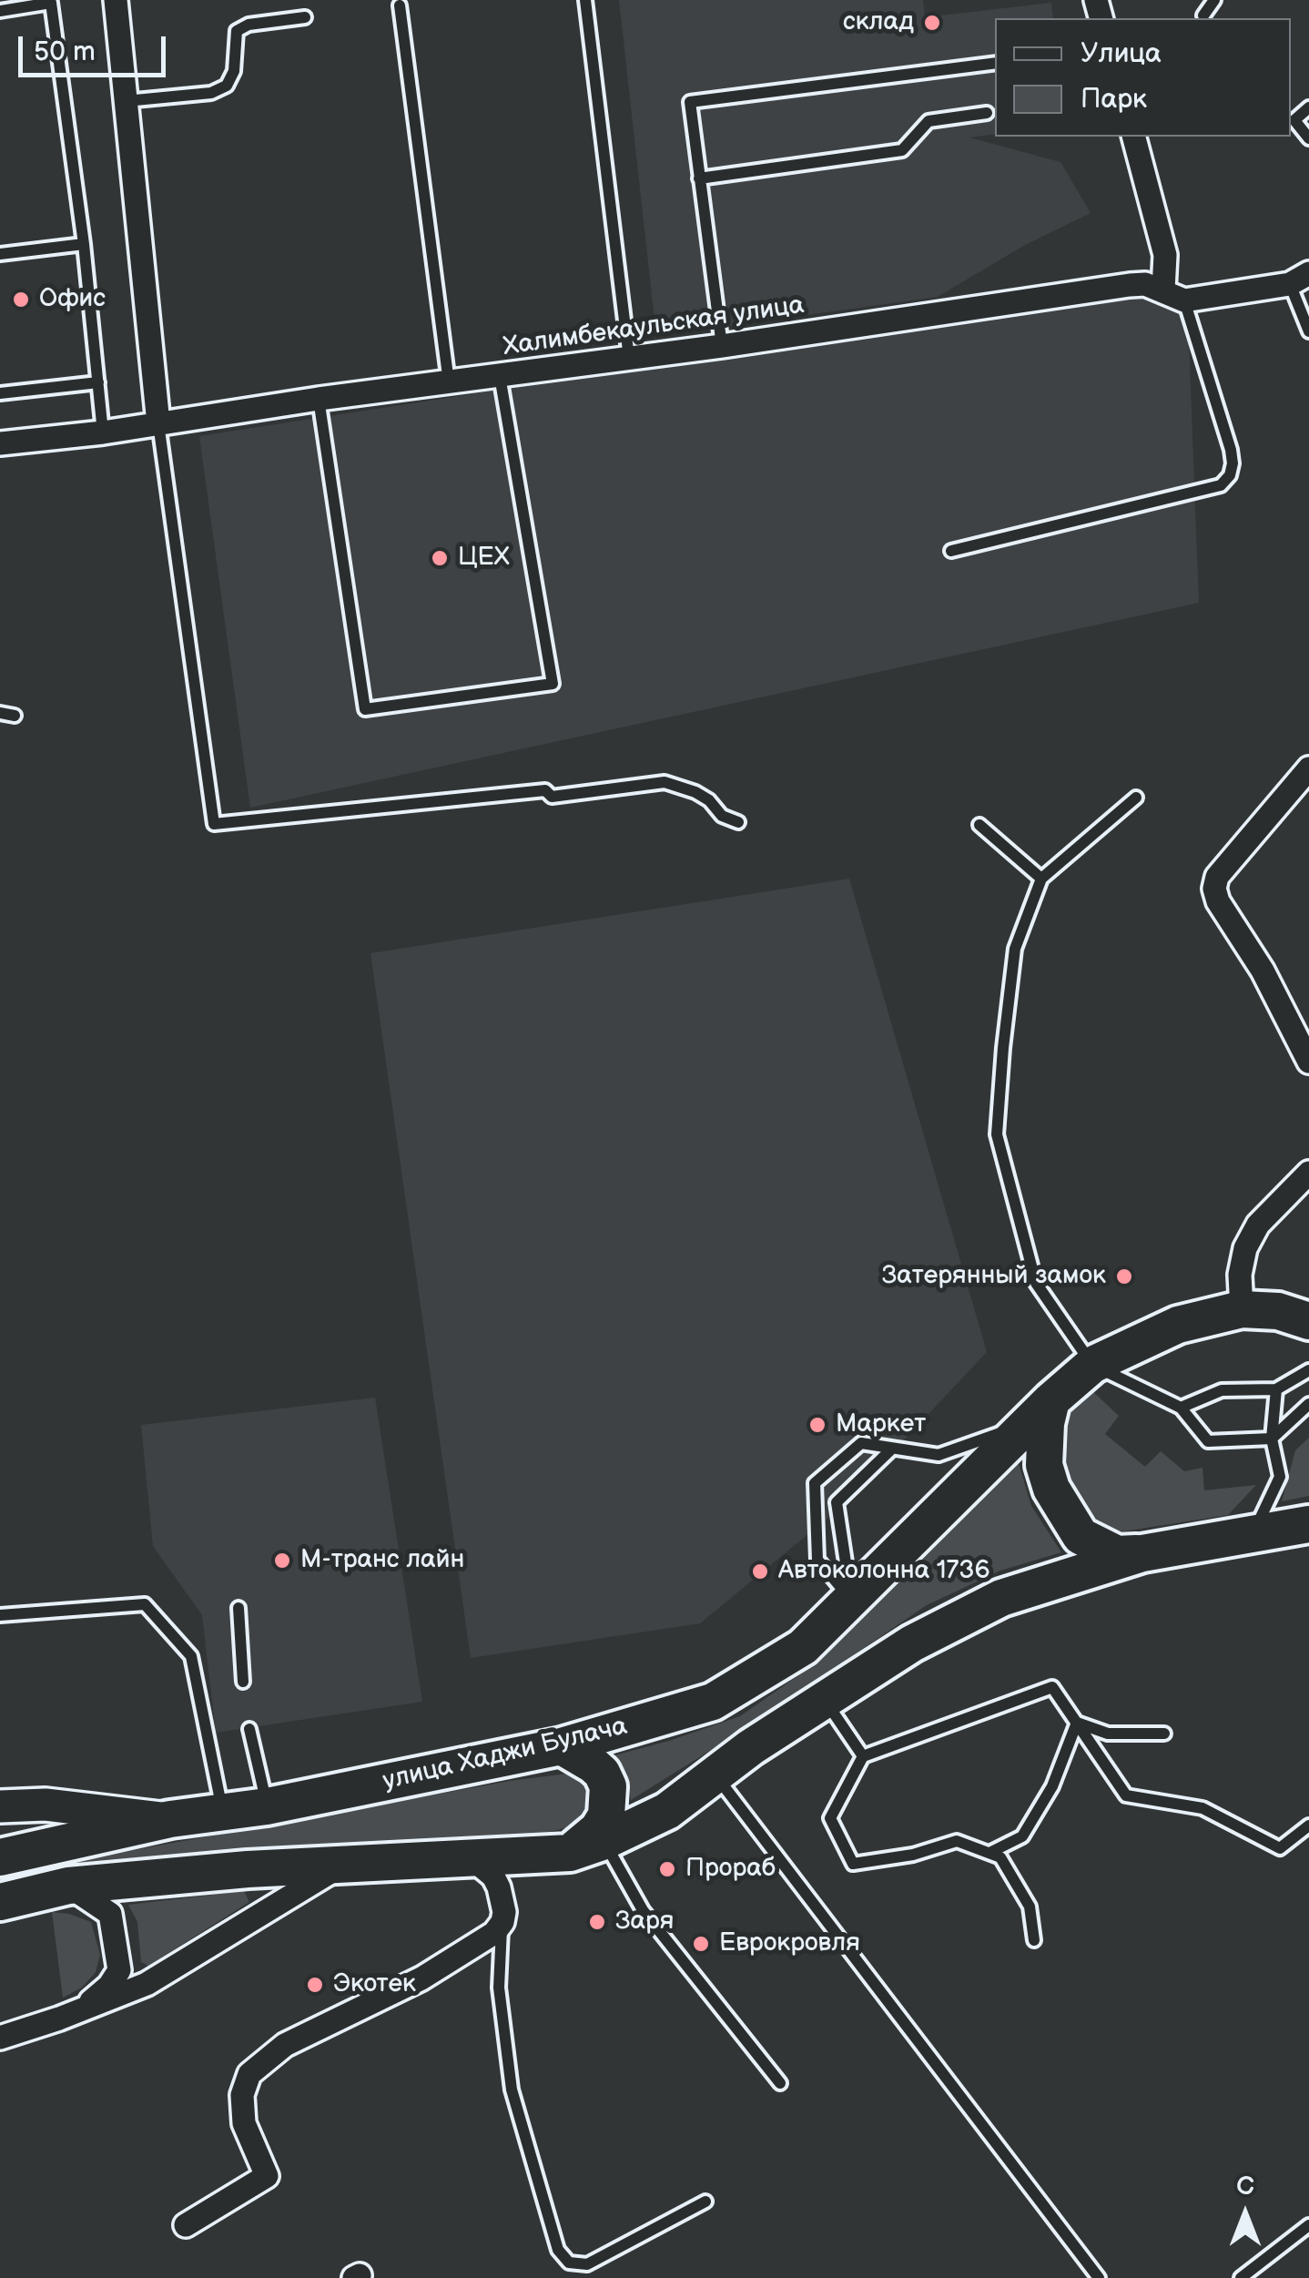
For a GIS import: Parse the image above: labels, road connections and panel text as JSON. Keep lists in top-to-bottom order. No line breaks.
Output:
{"streets":{"main road":["улица Хаджи Булача"],"street":["Халимбекаульская улица"]},"places":["склад","Офис","ЦЕХ","Затерянный замок","Маркет","М-транс лайн","Автоколонна 1736","Прораб","Заря","Еврокровля","Экотек"],"legend":["Улица","Парк"],"scale_bar":"50 m","north":"top"}
